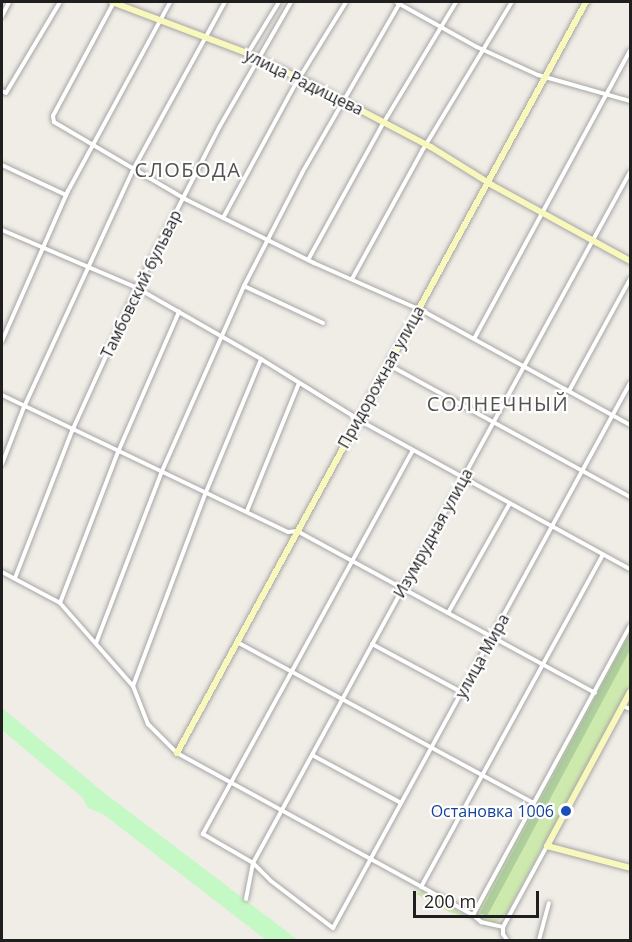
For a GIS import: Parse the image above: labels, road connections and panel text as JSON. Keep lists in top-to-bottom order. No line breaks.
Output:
{"streets":{"street":["улица Радищева","Тамбовский бульвар","Придорожная улица","Изумрудная улица","улица Мира"]},"crossings":[["улица Радищева","Тамбовский бульвар"],["улица Радищева","Придорожная улица"],["улица Радищева","Изумрудная улица"],["Изумрудная улица","улица Мира"]],"districts":["СЛОБОДА","СОЛНЕЧНЫЙ"],"places":["Остановка 1006"],"scale_bar":"200 m"}
